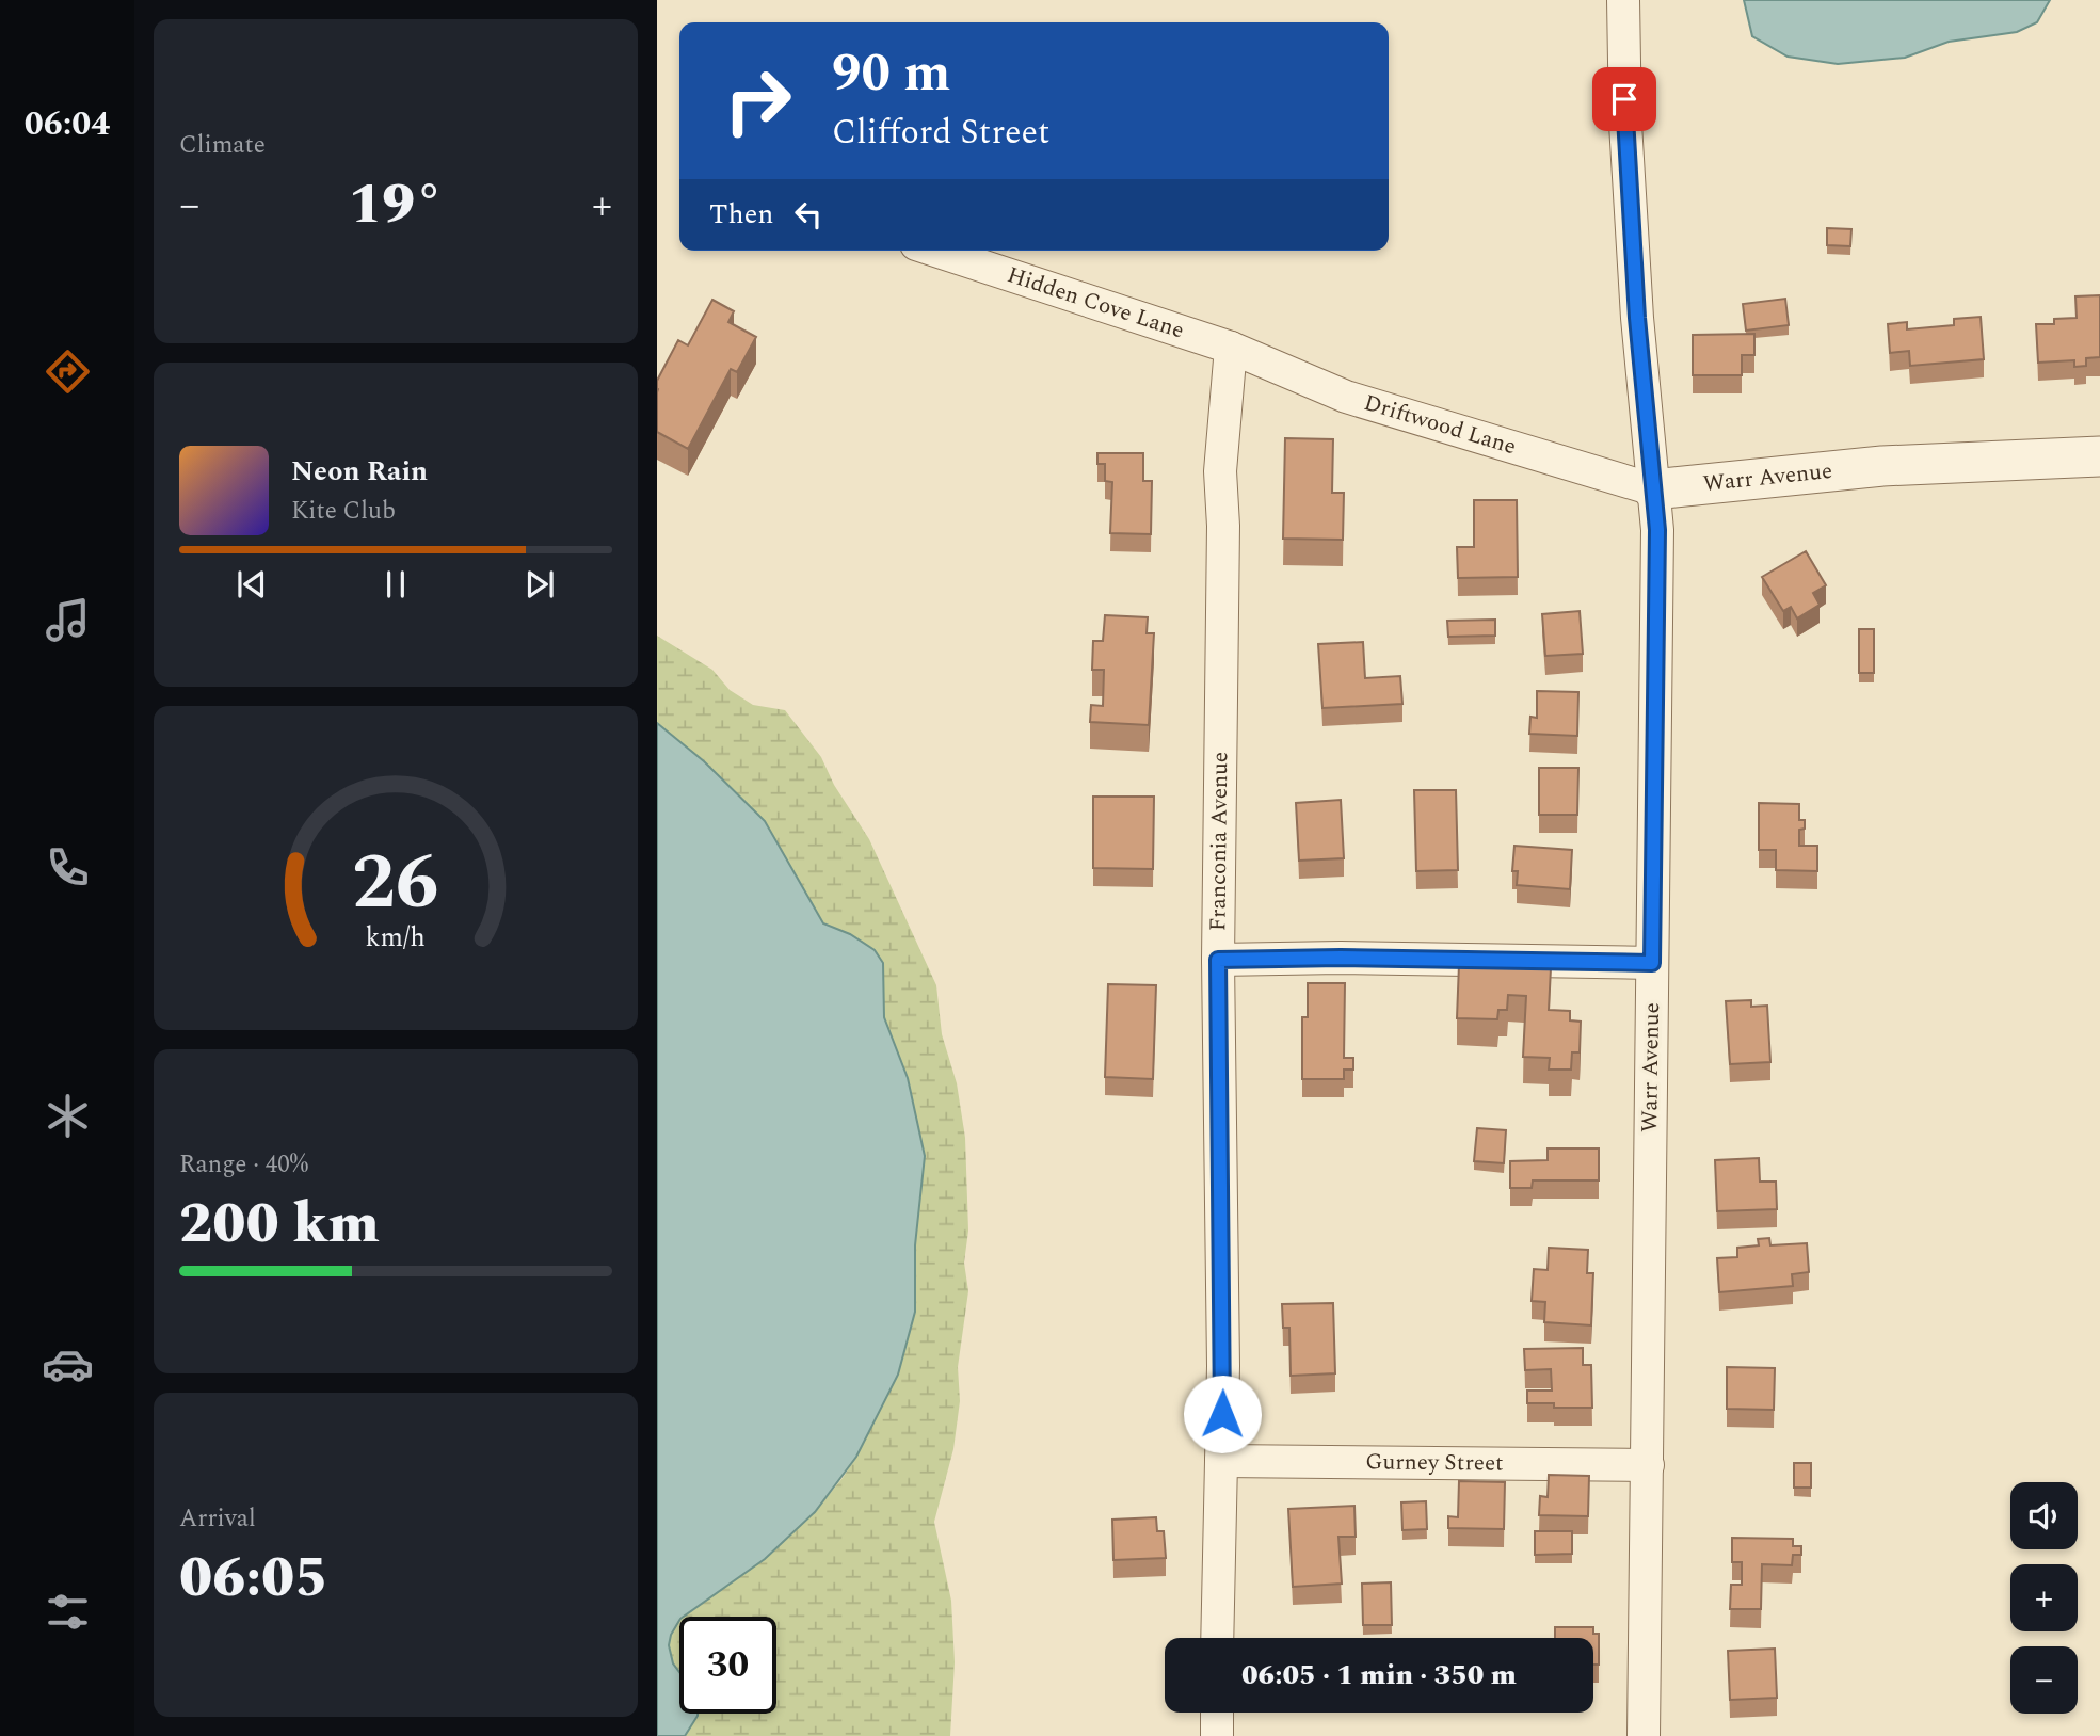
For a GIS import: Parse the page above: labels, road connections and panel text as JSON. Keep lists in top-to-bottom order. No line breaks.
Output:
{"streets":{"street":["Hidden Cove Lane","Driftwood Lane","Warr Avenue","Franconia Avenue","Gurney Street"]},"crossings":[["Hidden Cove Lane","Driftwood Lane"],["Hidden Cove Lane","Franconia Avenue"],["Driftwood Lane","Warr Avenue"],["Driftwood Lane","Franconia Avenue"],["Warr Avenue","Gurney Street"],["Franconia Avenue","Gurney Street"]],"page":{"tabs":"06:04","tile":["Climate",["Range · 40%","200 km"],["Arrival","06:05"]],"turn":["90 m","Clifford Street"],"heat":["−","19°","+"],"then":"Then","song":["Neon Rain","Kite Club"],"map_buttons":["+","−"],"limit":"30","trip":"06:05 · 1 min · 350 m","gauge":["26","km/h"]}}
